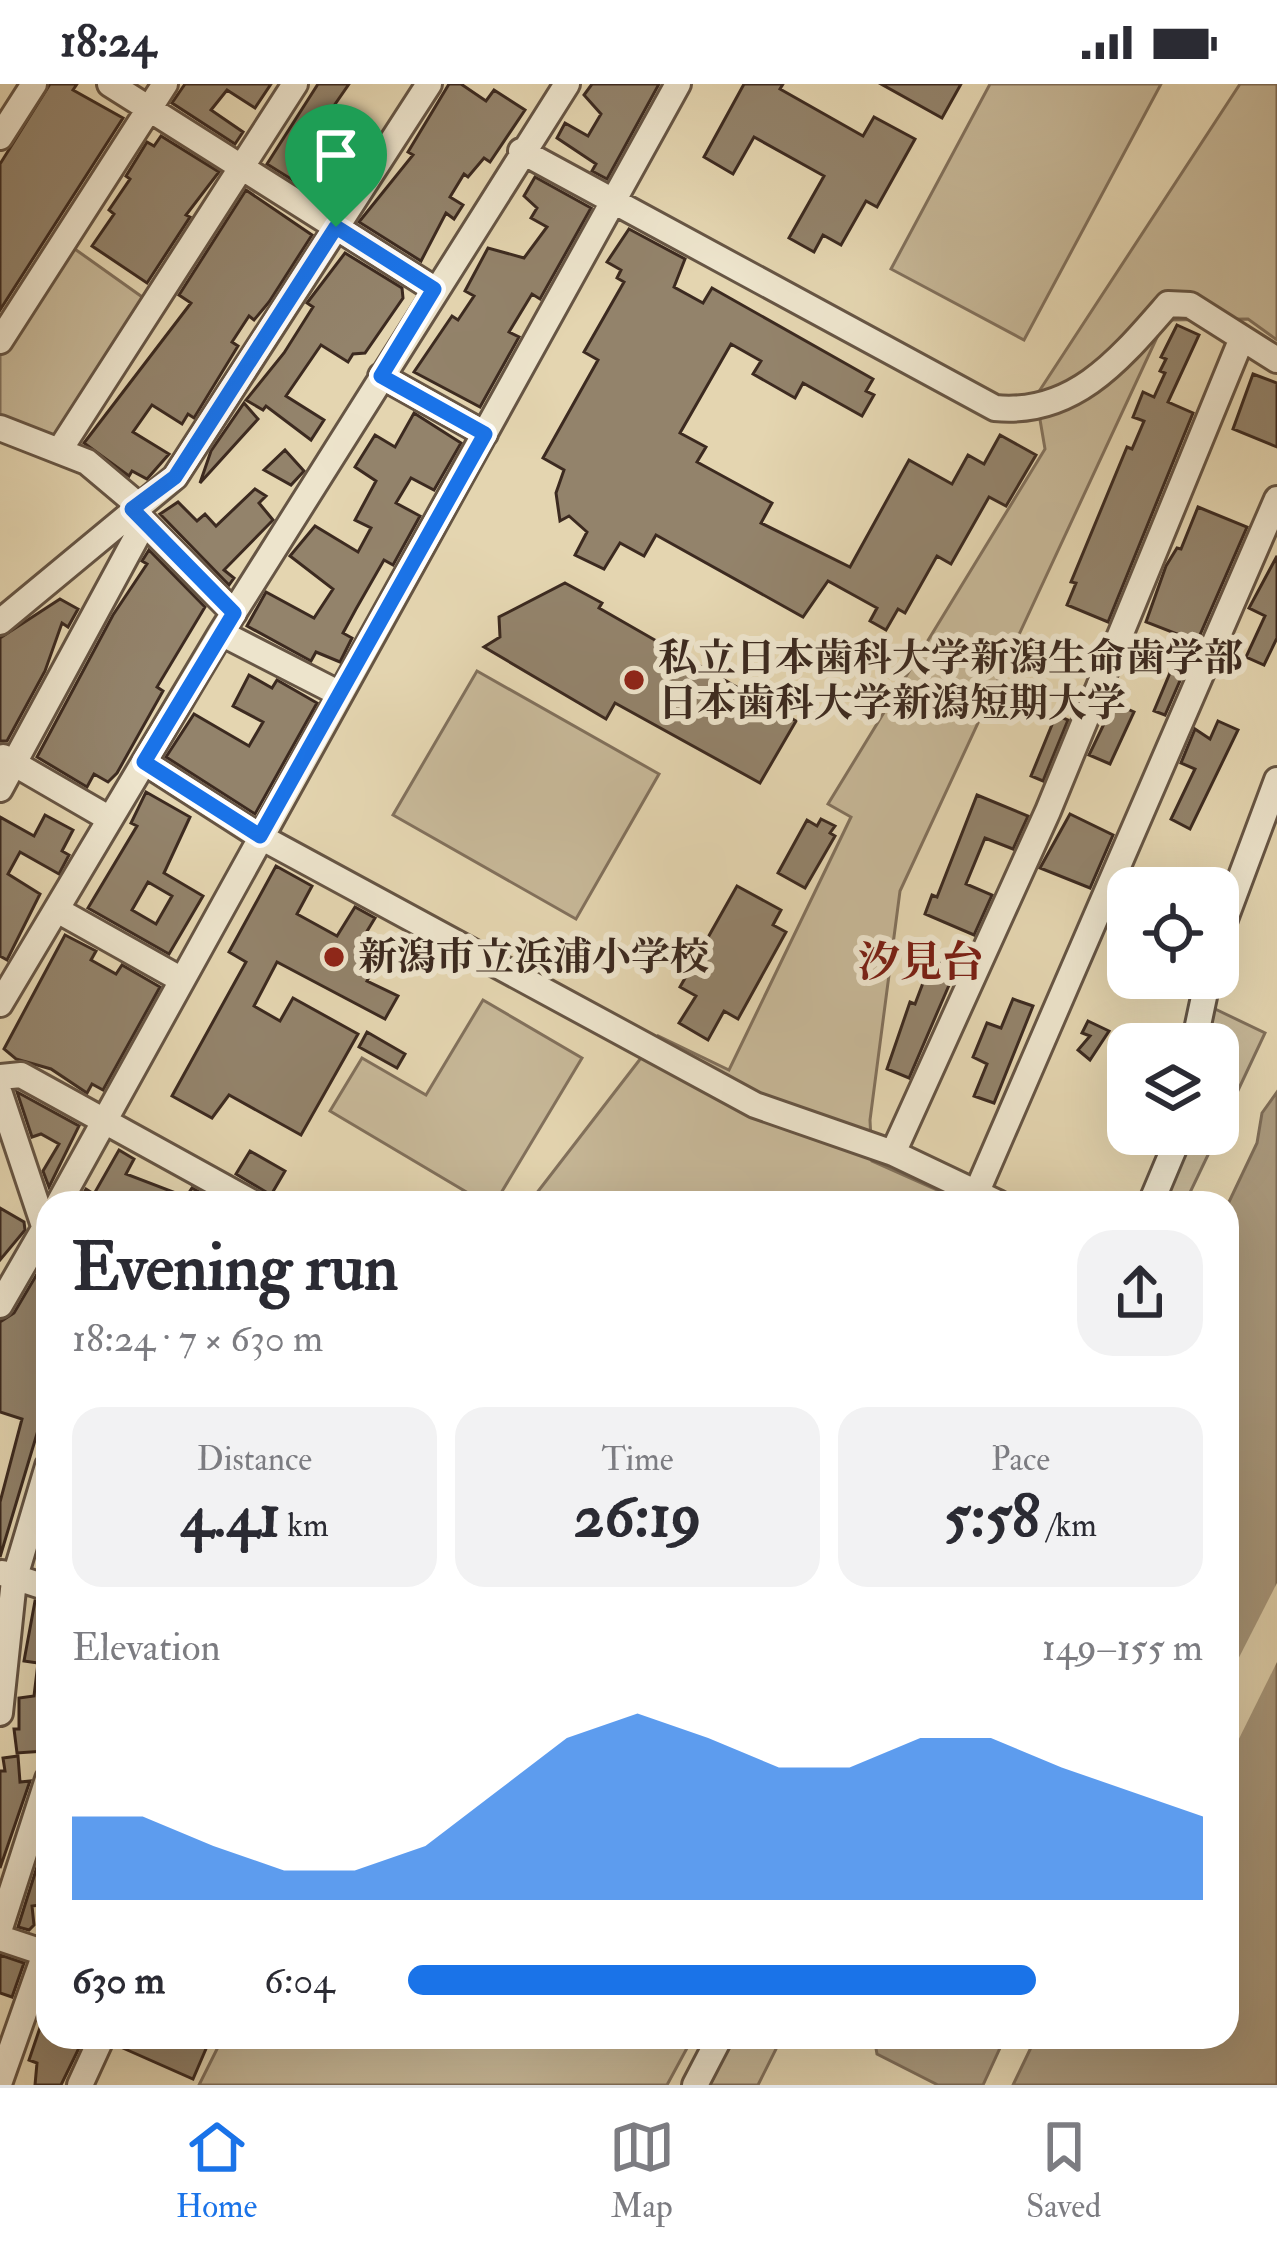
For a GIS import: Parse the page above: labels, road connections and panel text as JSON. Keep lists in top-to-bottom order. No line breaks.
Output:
{"districts":["汐見台"],"places":["私立日本歯科大学新潟生命歯学部 日本歯科大学新潟短期大学","新潟市立浜浦小学校"],"page":{"status":"18:24","heading":["Evening run","18:24 · 7 × 630 m"],"stats":[["Distance","4.41 km"],["Time","26:19"],["Pace","5:58 /km"]],"chart":["Elevation","149–155 m"],"list":[{"name":"630 m","note":"6:04"}],"tabs":["Home","Map","Saved"]}}
